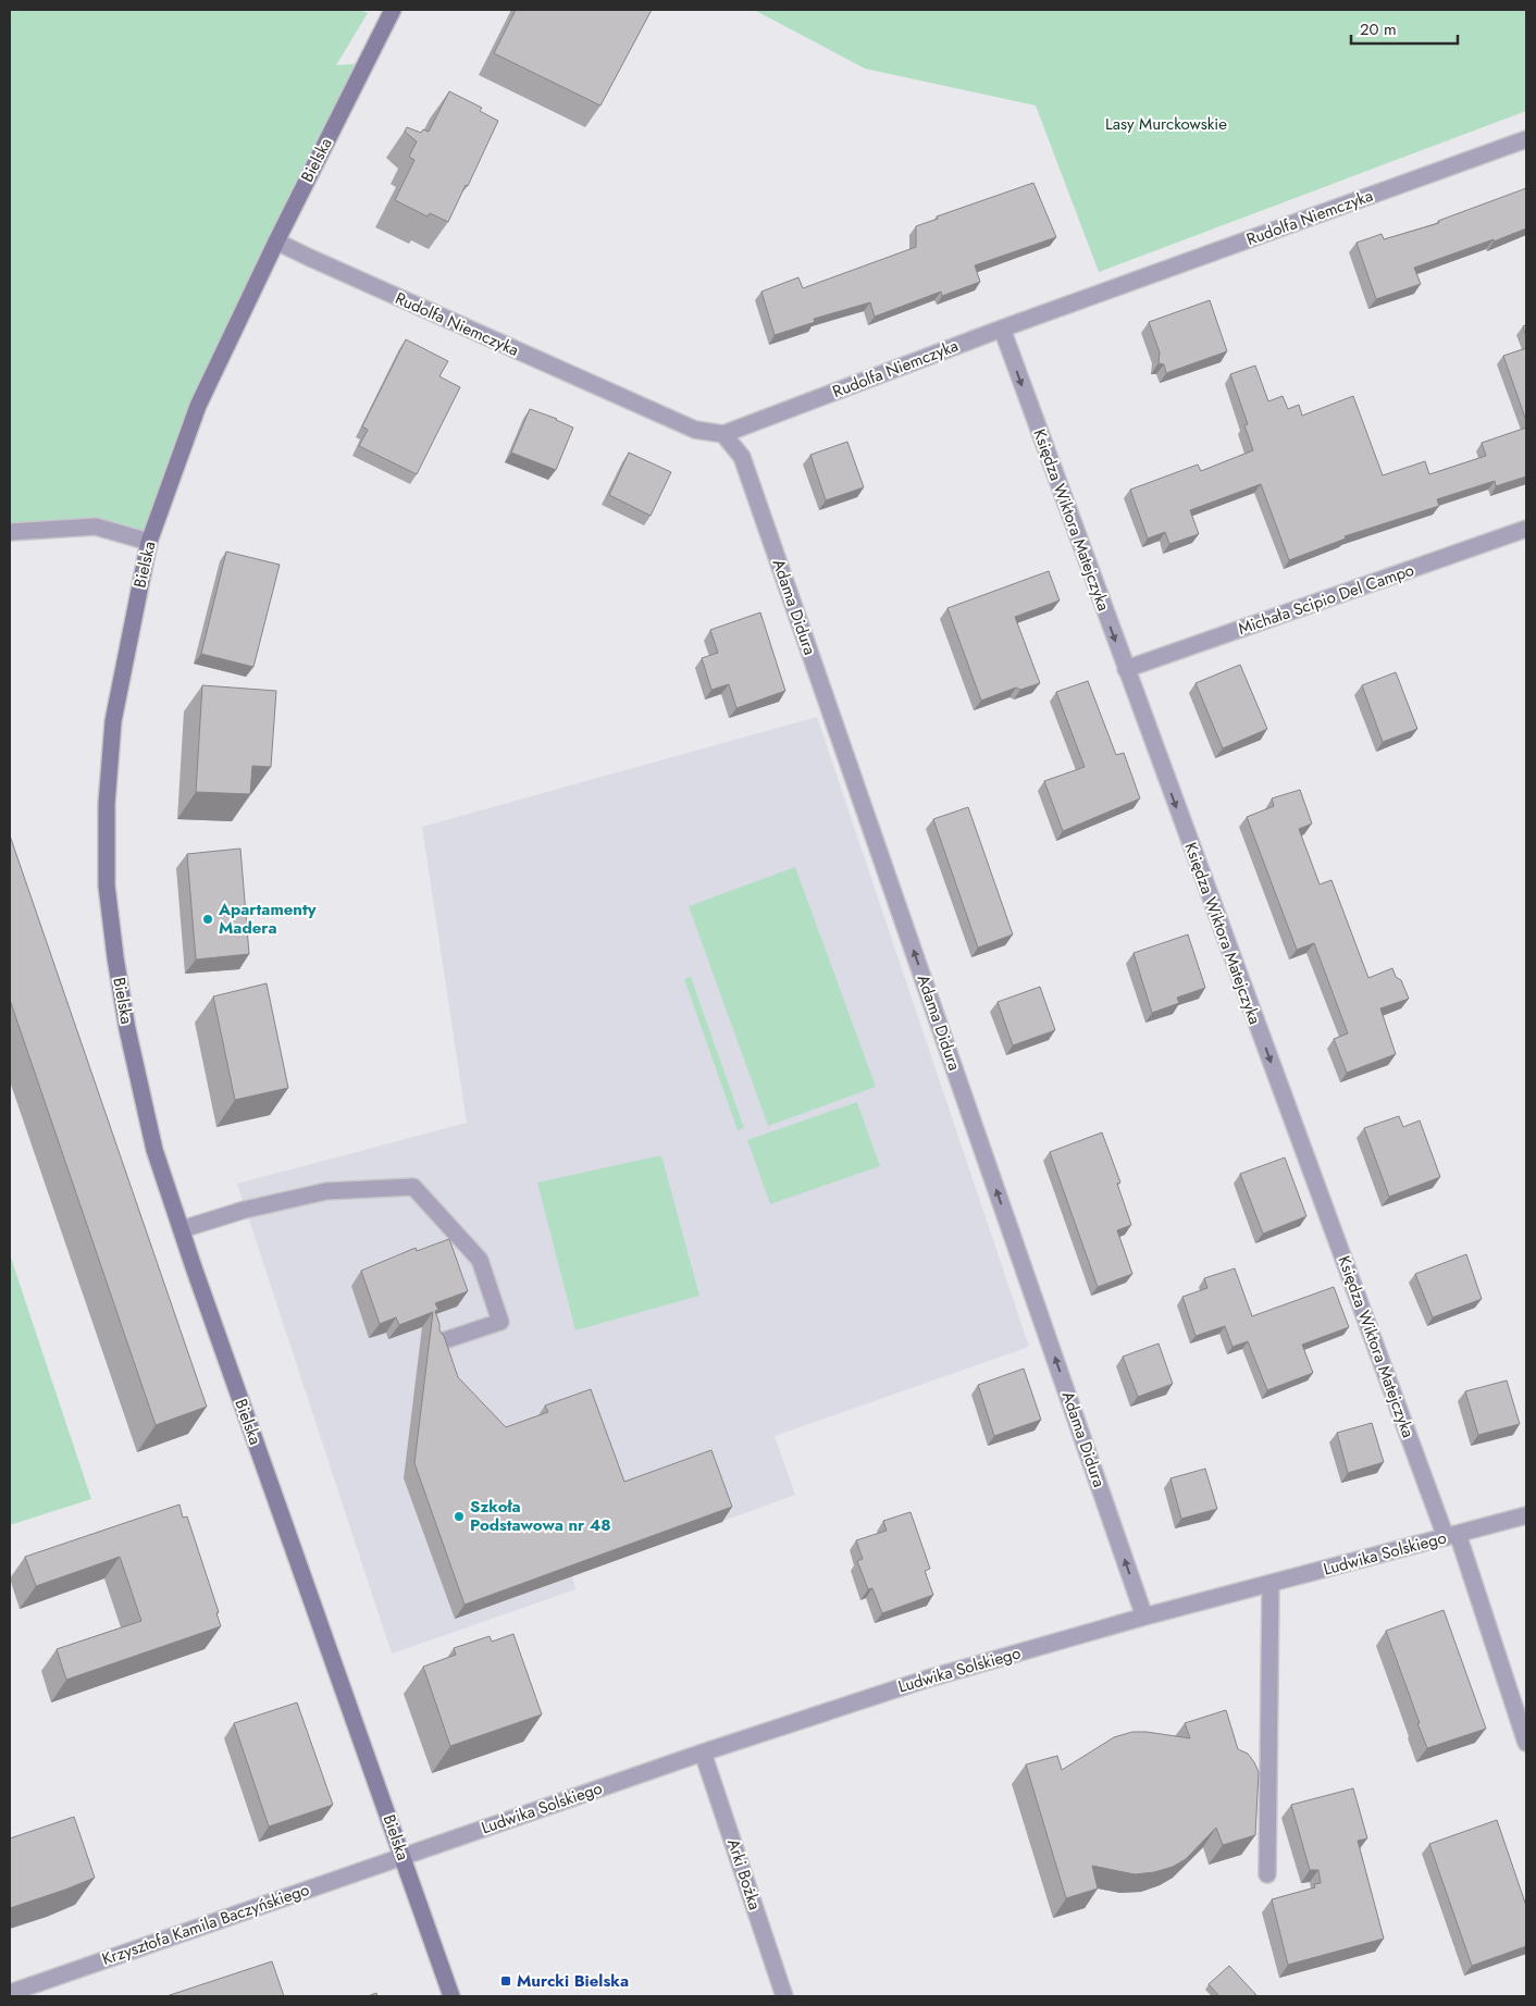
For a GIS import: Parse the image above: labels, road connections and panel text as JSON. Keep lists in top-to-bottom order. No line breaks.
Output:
{"streets":{"street":["Bielska","Rudolfa Niemczyka","Księdza Wiktora Matejczyka","Michała Scipio Del Campo","Adama Didura","Ludwika Solskiego","Arki Bożka","Krzysztofa Kamila Baczyńskiego"]},"crossings":[["Bielska","Rudolfa Niemczyka"],["Bielska","Ludwika Solskiego"],["Bielska","Krzysztofa Kamila Baczyńskiego"],["Rudolfa Niemczyka","Księdza Wiktora Matejczyka"],["Rudolfa Niemczyka","Adama Didura"],["Księdza Wiktora Matejczyka","Michała Scipio Del Campo"],["Księdza Wiktora Matejczyka","Ludwika Solskiego"],["Adama Didura","Ludwika Solskiego"],["Ludwika Solskiego","Arki Bożka"],["Ludwika Solskiego","Krzysztofa Kamila Baczyńskiego"]],"one_way":["Księdza Wiktora Matejczyka","Adama Didura"],"parks":["Lasy Murckowskie"],"places":{"other":["Apartamenty Madera","Szkoła Podstawowa nr 48"],"transit":["Murcki Bielska"]},"scale_bar":"20 m"}
